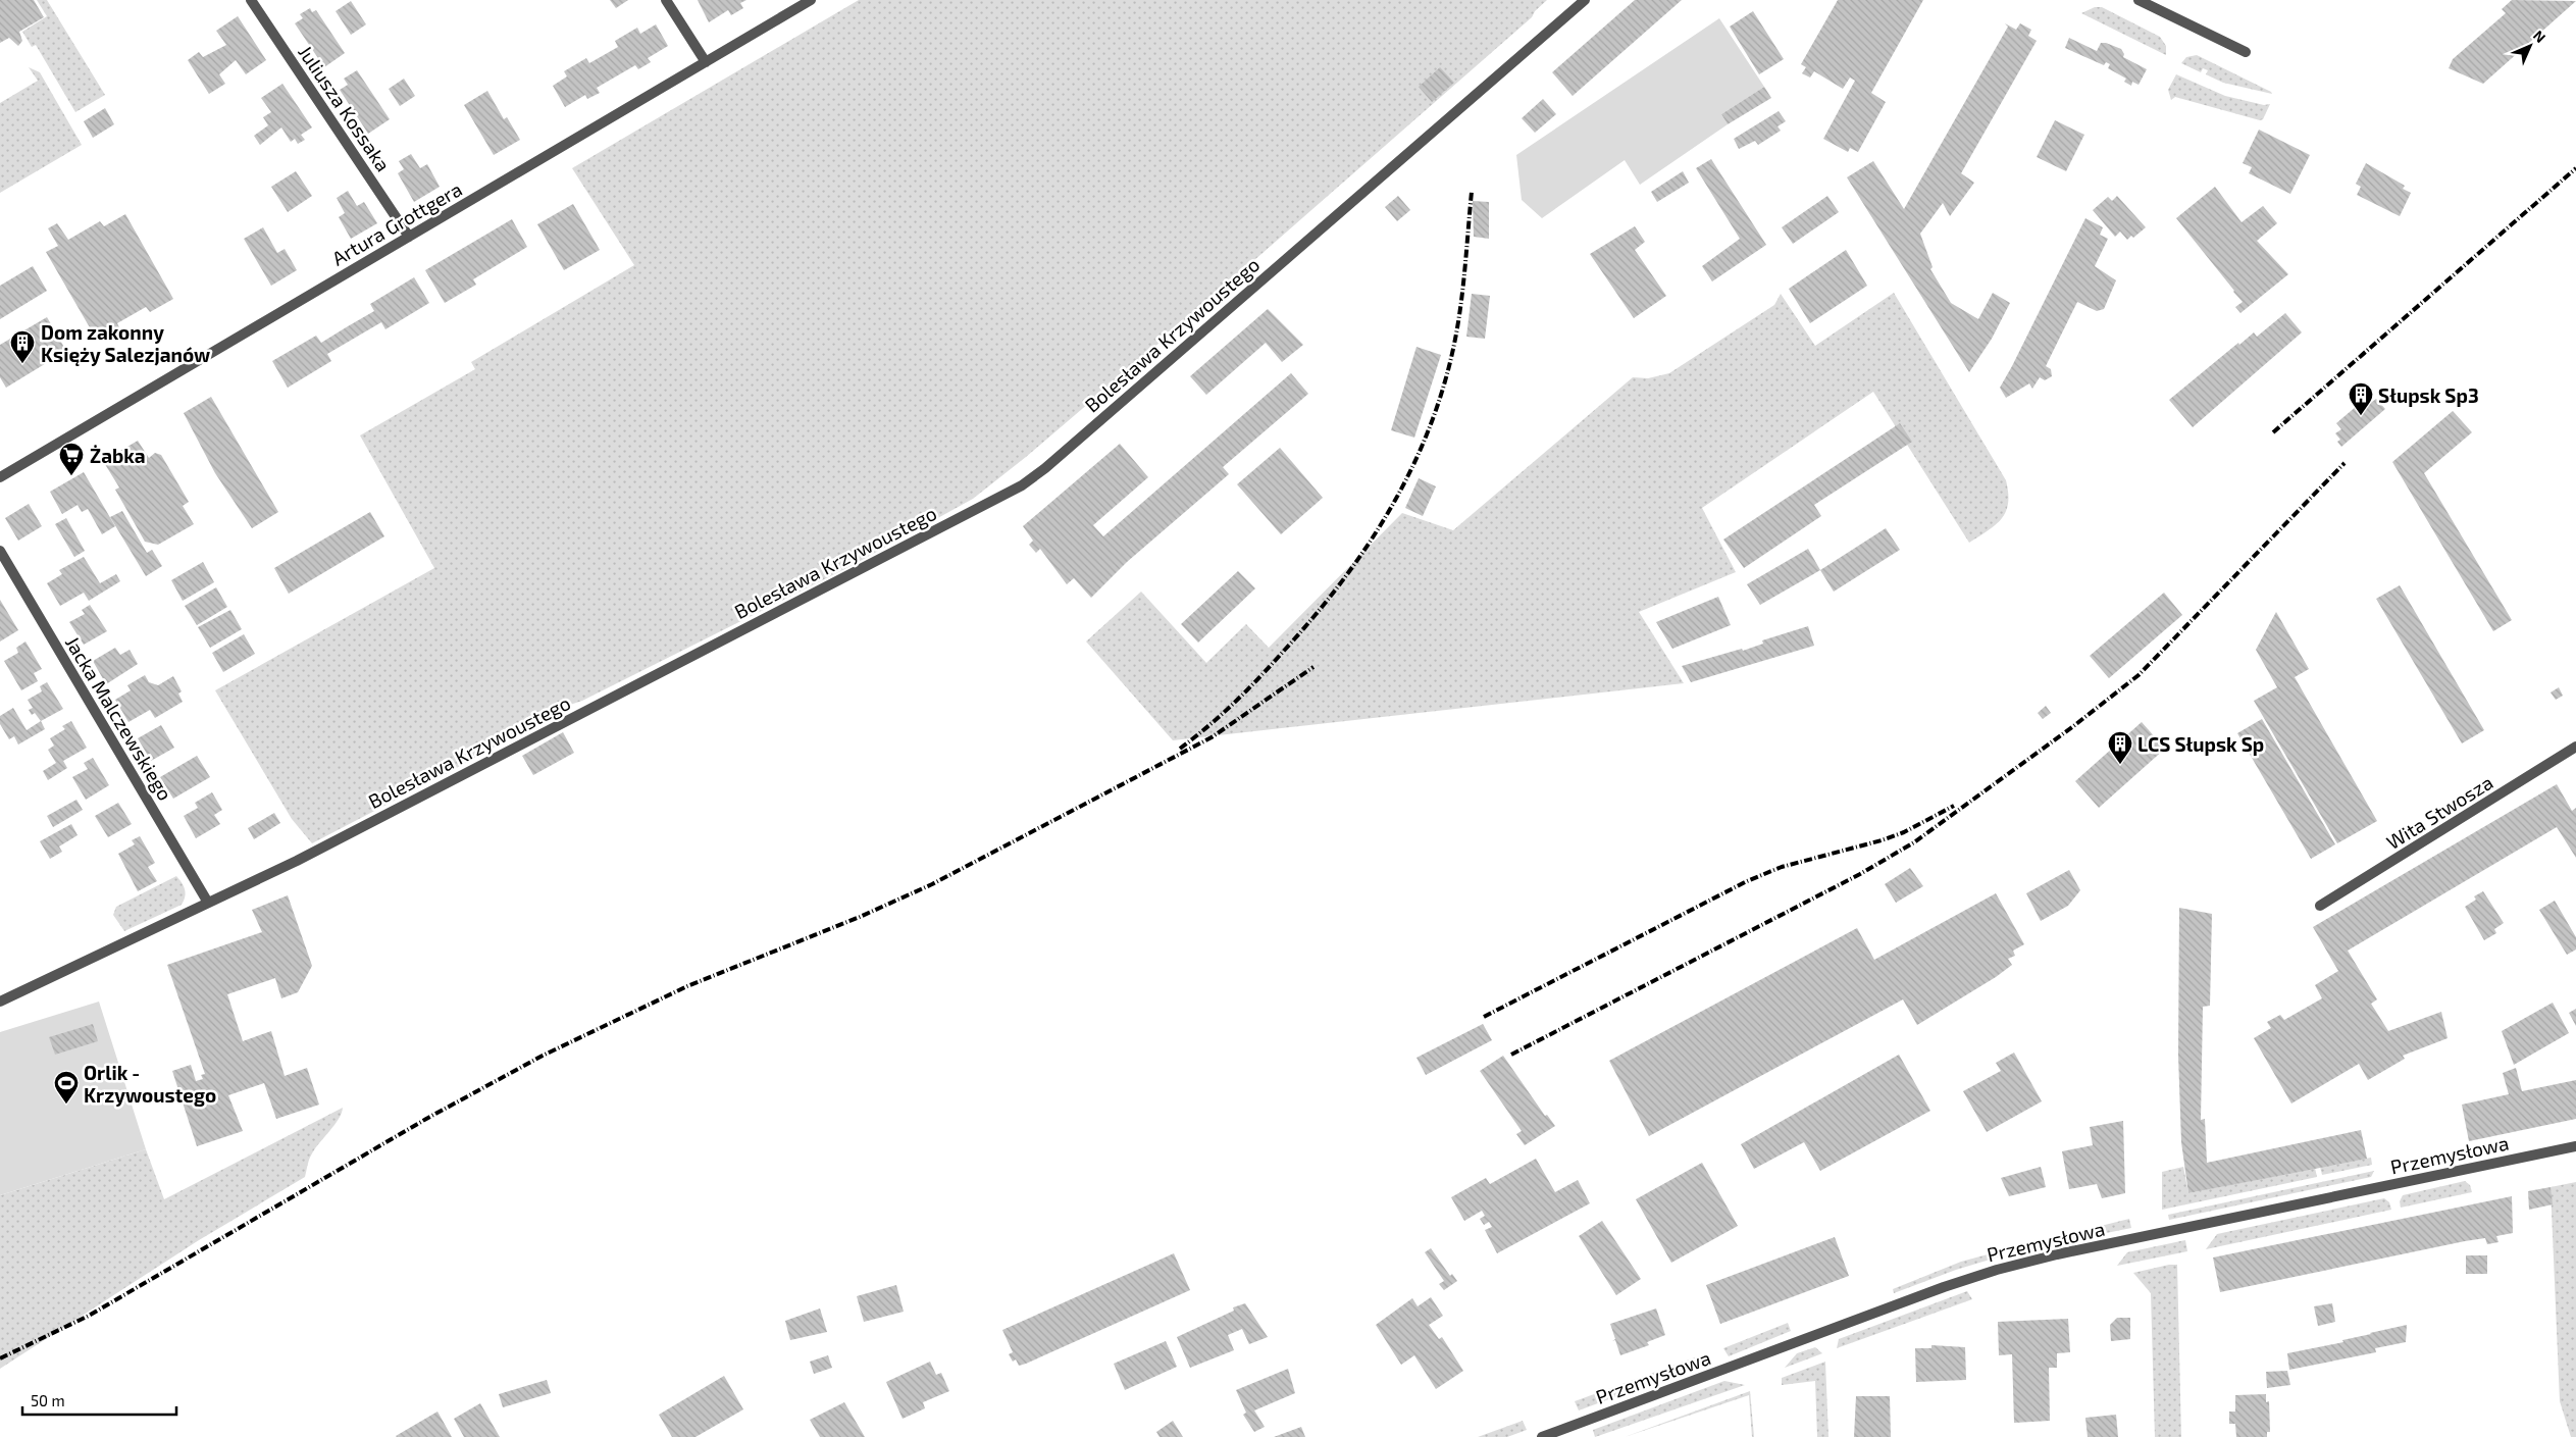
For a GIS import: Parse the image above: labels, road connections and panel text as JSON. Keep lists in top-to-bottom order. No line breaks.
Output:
{"streets":{"street":["Juliusza Kossaka","Artura Grottgera","Bolesława Krzywoustego","Jacka Malczewskiego","Wita Stwosza","Przemysłowa"]},"crossings":[["Juliusza Kossaka","Artura Grottgera"],["Bolesława Krzywoustego","Jacka Malczewskiego"]],"places":{"building":["Dom zakonny Księży Salezjanów","Słupsk Sp3","LCS Słupsk Sp"],"supermarket":["Żabka"],"sports":["Orlik - Krzywoustego"]},"scale_bar":"50 m","north":"top right"}
